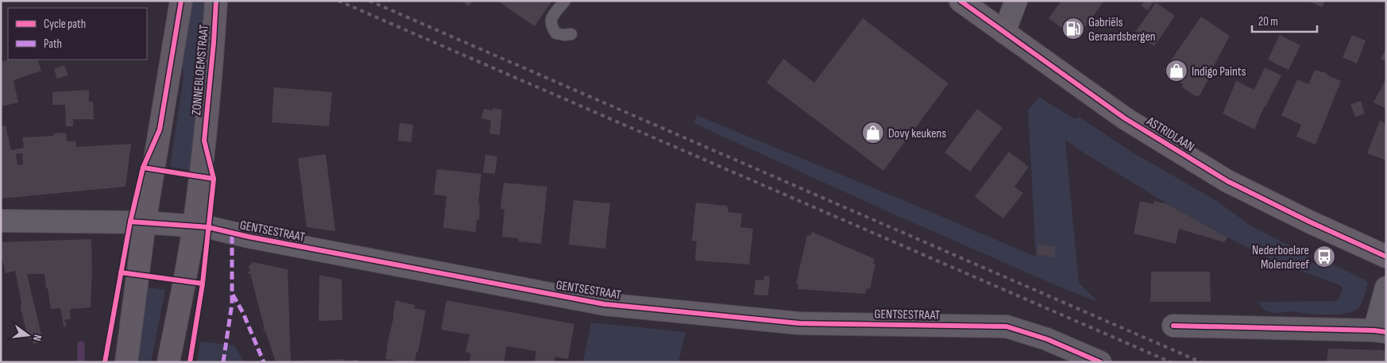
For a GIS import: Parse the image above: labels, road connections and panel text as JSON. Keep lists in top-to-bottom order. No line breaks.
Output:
{"streets":{"main road":["ZONNEBLOEMSTRAAT","ASTRIDLAAN"],"street":["GENTSESTRAAT"]},"crossings":[["ZONNEBLOEMSTRAAT","GENTSESTRAAT"]],"places":{"fuel station":["Gabriëls Geraardsbergen"],"shop":["Indigo Paints","Dovy keukens"],"bus stop":["Nederboelare Molendreef"]},"legend":["Cycle path","Path"],"scale_bar":"20 m","north":"right"}
